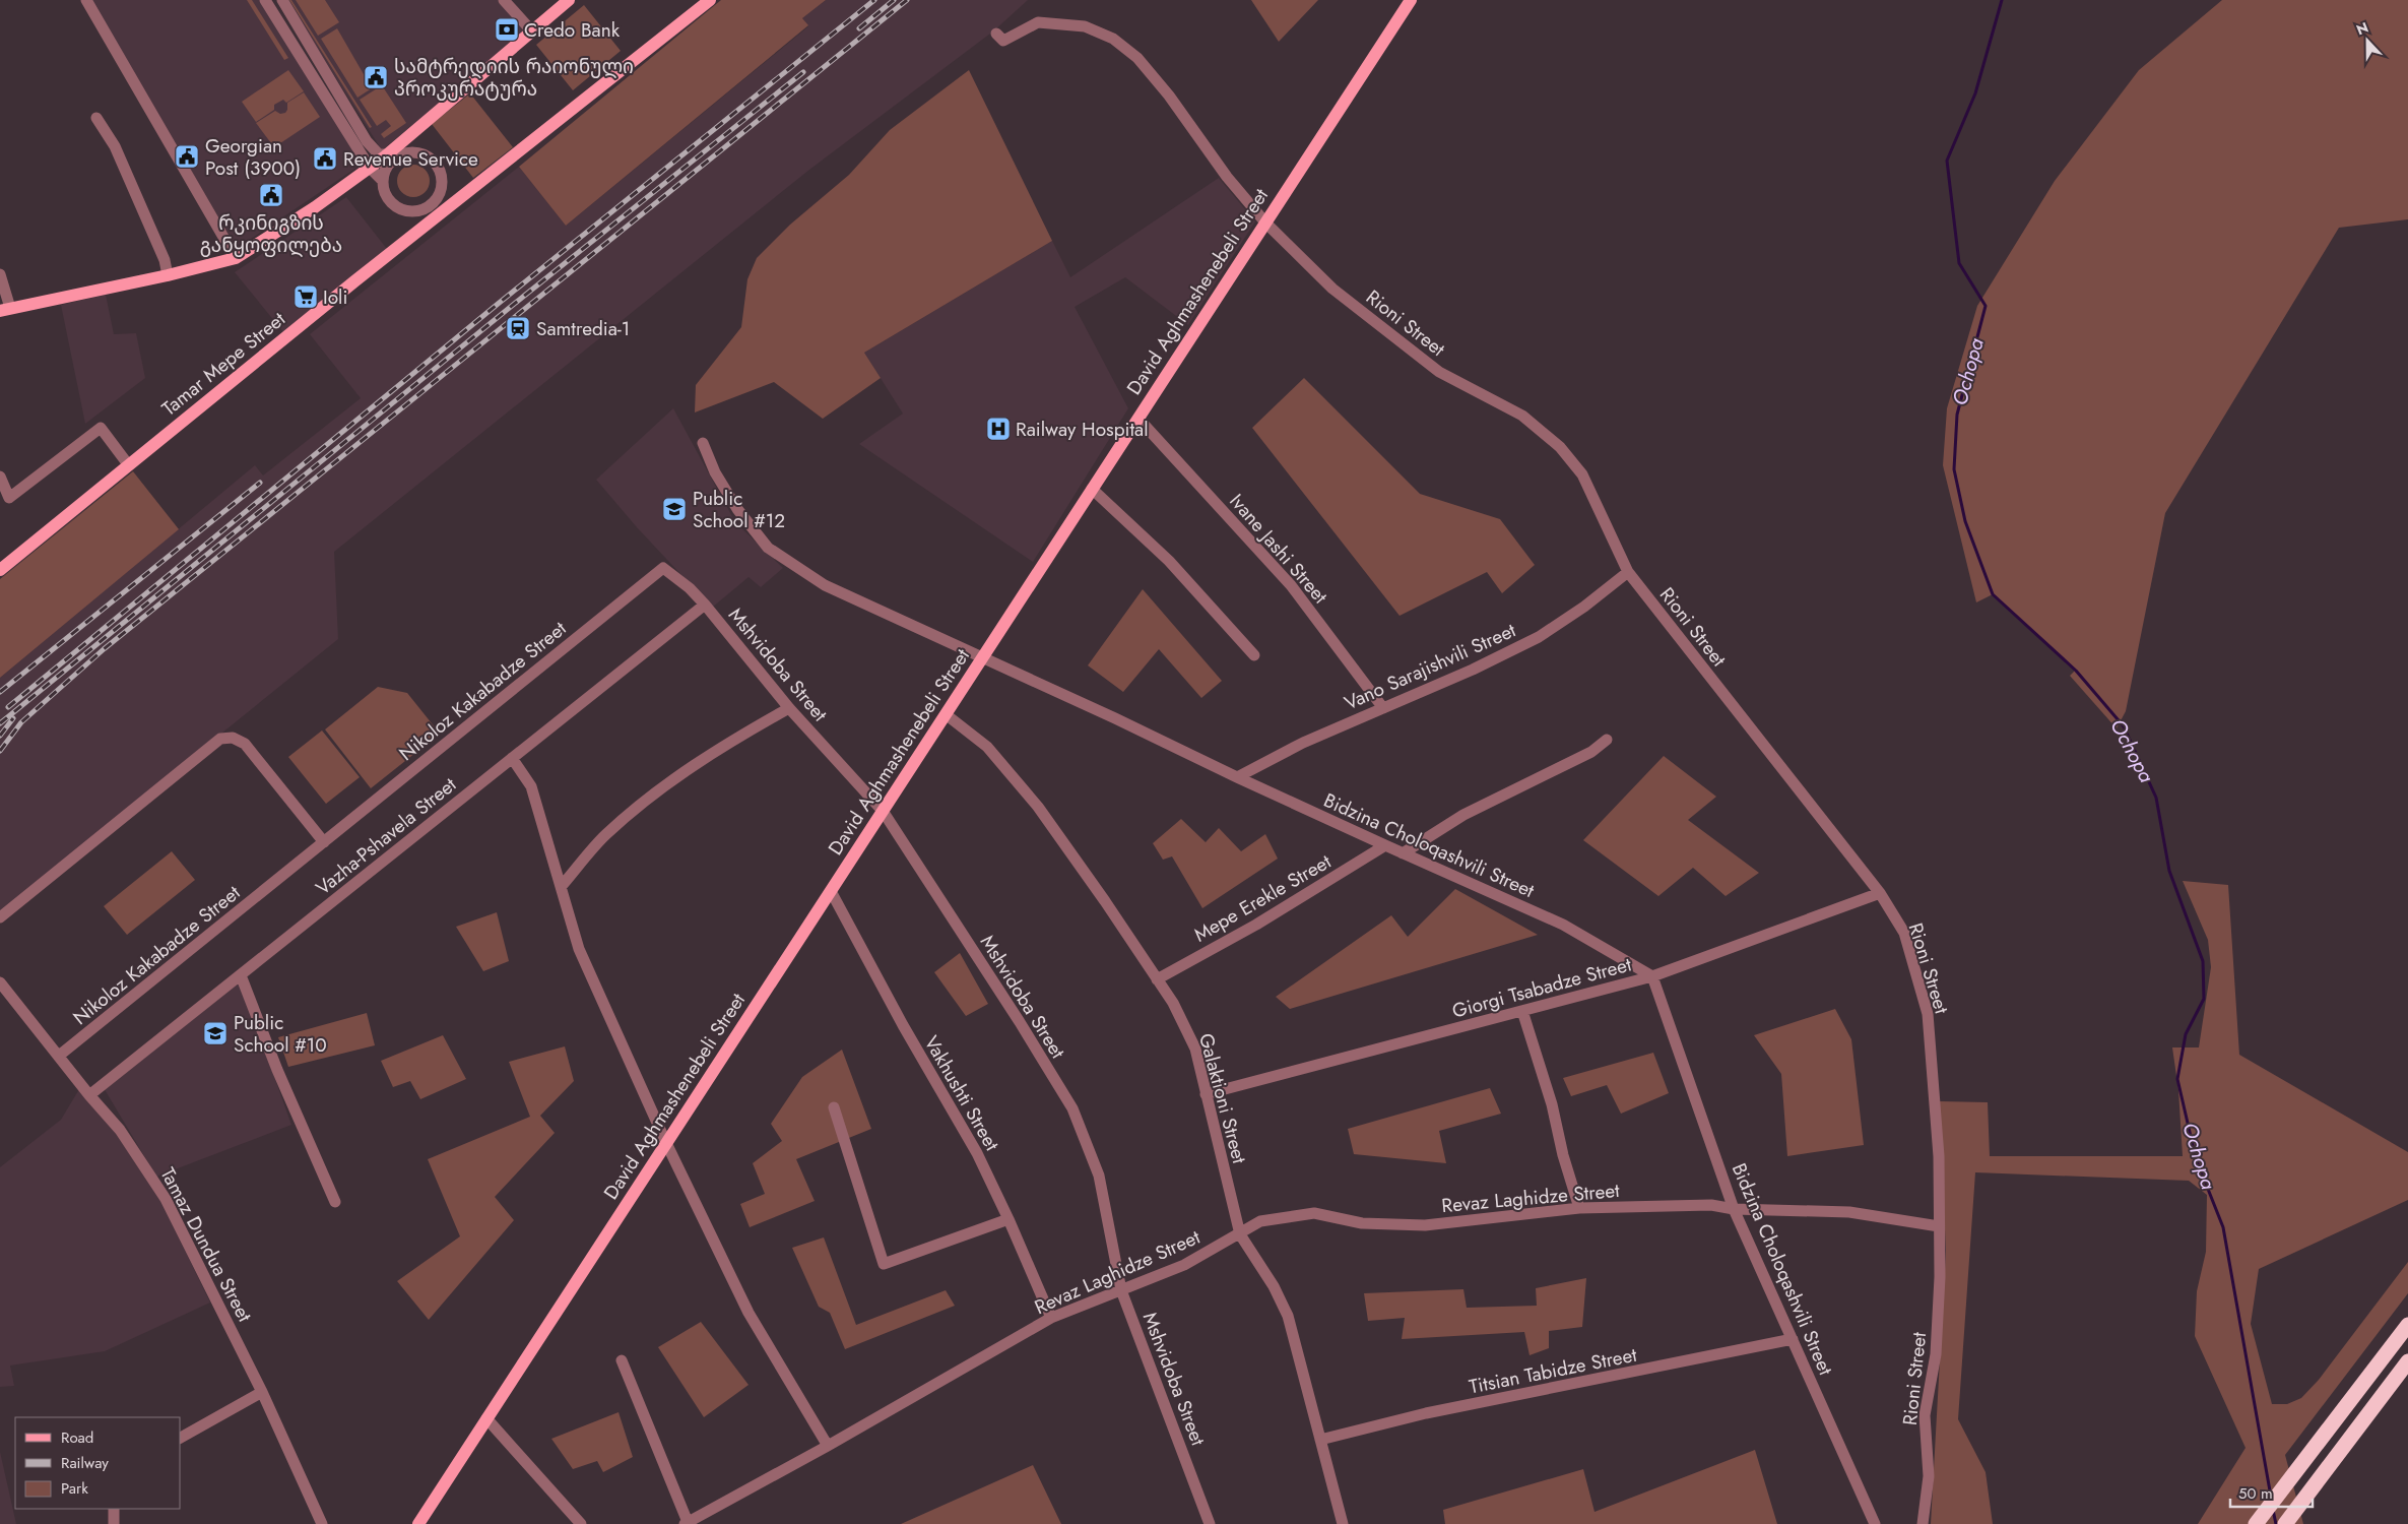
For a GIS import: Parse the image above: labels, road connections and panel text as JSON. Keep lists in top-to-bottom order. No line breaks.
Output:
{"streets":{"main road":["David Aghmashenebeli Street","Tamar Mepe Street"],"street":["Rioni Street","Ivane Jashi Street","Mshvidoba Street","Vano Sarajishvili Street","Nikoloz Kakabadze Street","Vazha-Pshavela Street","Bidzina Choloqashvili Street","Mepe Erekle Street","Giorgi Tsabadze Street","Vakhushti Street","Galaktioni Street","Revaz Laghidze Street","Tamaz Dundua Street","Titsian Tabidze Street"]},"crossings":[["David Aghmashenebeli Street","Rioni Street"],["David Aghmashenebeli Street","Ivane Jashi Street"],["David Aghmashenebeli Street","Mshvidoba Street"],["David Aghmashenebeli Street","Bidzina Choloqashvili Street"],["David Aghmashenebeli Street","Vakhushti Street"],["David Aghmashenebeli Street","Galaktioni Street"],["Rioni Street","Vano Sarajishvili Street"],["Rioni Street","Giorgi Tsabadze Street"],["Rioni Street","Revaz Laghidze Street"],["Ivane Jashi Street","Vano Sarajishvili Street"],["Mshvidoba Street","Nikoloz Kakabadze Street"],["Mshvidoba Street","Vazha-Pshavela Street"],["Mshvidoba Street","Revaz Laghidze Street"],["Vano Sarajishvili Street","Bidzina Choloqashvili Street"],["Nikoloz Kakabadze Street","Tamaz Dundua Street"],["Vazha-Pshavela Street","Tamaz Dundua Street"],["Bidzina Choloqashvili Street","Mepe Erekle Street"],["Bidzina Choloqashvili Street","Giorgi Tsabadze Street"],["Bidzina Choloqashvili Street","Revaz Laghidze Street"],["Bidzina Choloqashvili Street","Titsian Tabidze Street"],["Mepe Erekle Street","Galaktioni Street"],["Giorgi Tsabadze Street","Galaktioni Street"],["Vakhushti Street","Revaz Laghidze Street"],["Galaktioni Street","Revaz Laghidze Street"],["Galaktioni Street","Titsian Tabidze Street"]],"water":["Ochopa"],"places":{"bank":["Credo Bank"],"public building":["სამტრედიის რაიონული პროკურატურა","Georgian Post (3900)","Revenue Service","რკინიგზის განყოფილება"],"supermarket":["Ioli"],"station":["Samtredia-1"],"hospital":["Railway Hospital"],"school or university":["Public School #12","Public School #10"]},"legend":["Road","Railway","Park"],"scale_bar":"50 m","north":"top"}
